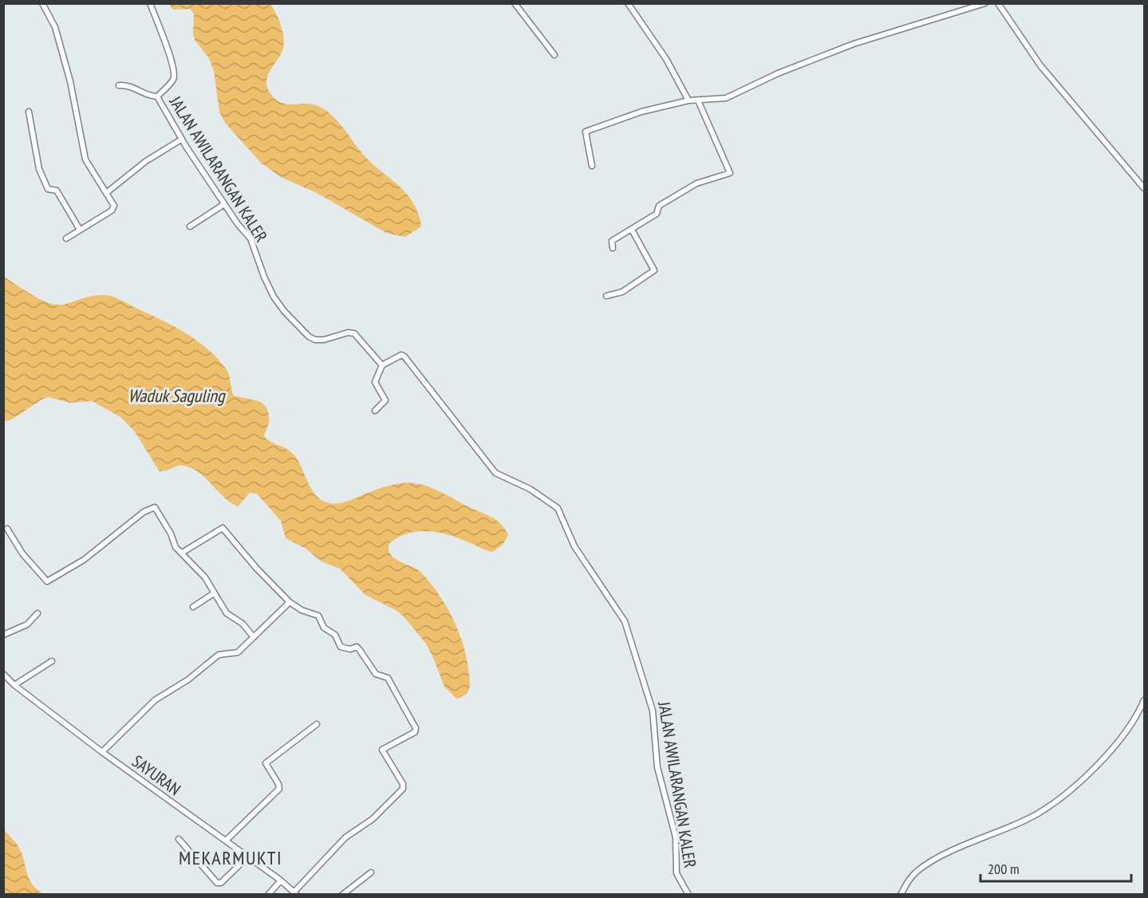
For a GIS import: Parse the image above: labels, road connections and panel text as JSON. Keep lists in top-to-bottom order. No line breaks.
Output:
{"streets":{"street":["JALAN AWILARANGAN KALER","SAYURAN"]},"districts":["MEKARMUKTI"],"water":["Waduk Saguling"],"scale_bar":"200 m"}
